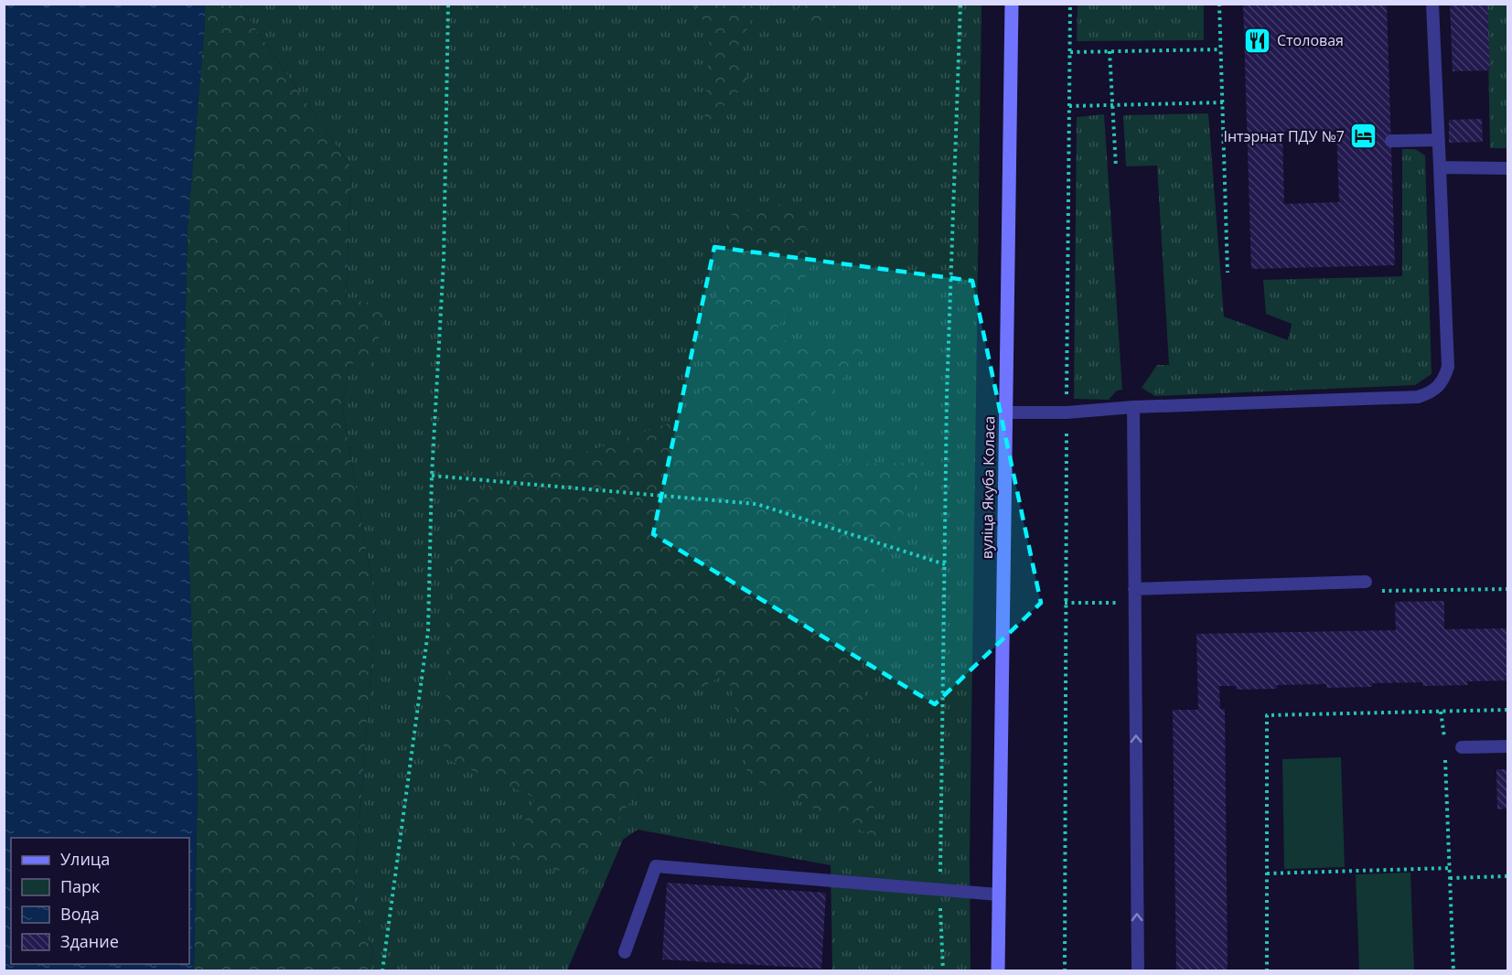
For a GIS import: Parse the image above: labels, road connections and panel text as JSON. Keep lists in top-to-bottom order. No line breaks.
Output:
{"streets":{"street":["вуліца Якуба Коласа"]},"places":{"restaurant":["Столовая"],"hotel":["Інтэрнат ПДУ №7"]},"legend":["Улица","Парк","Вода","Здание"]}
